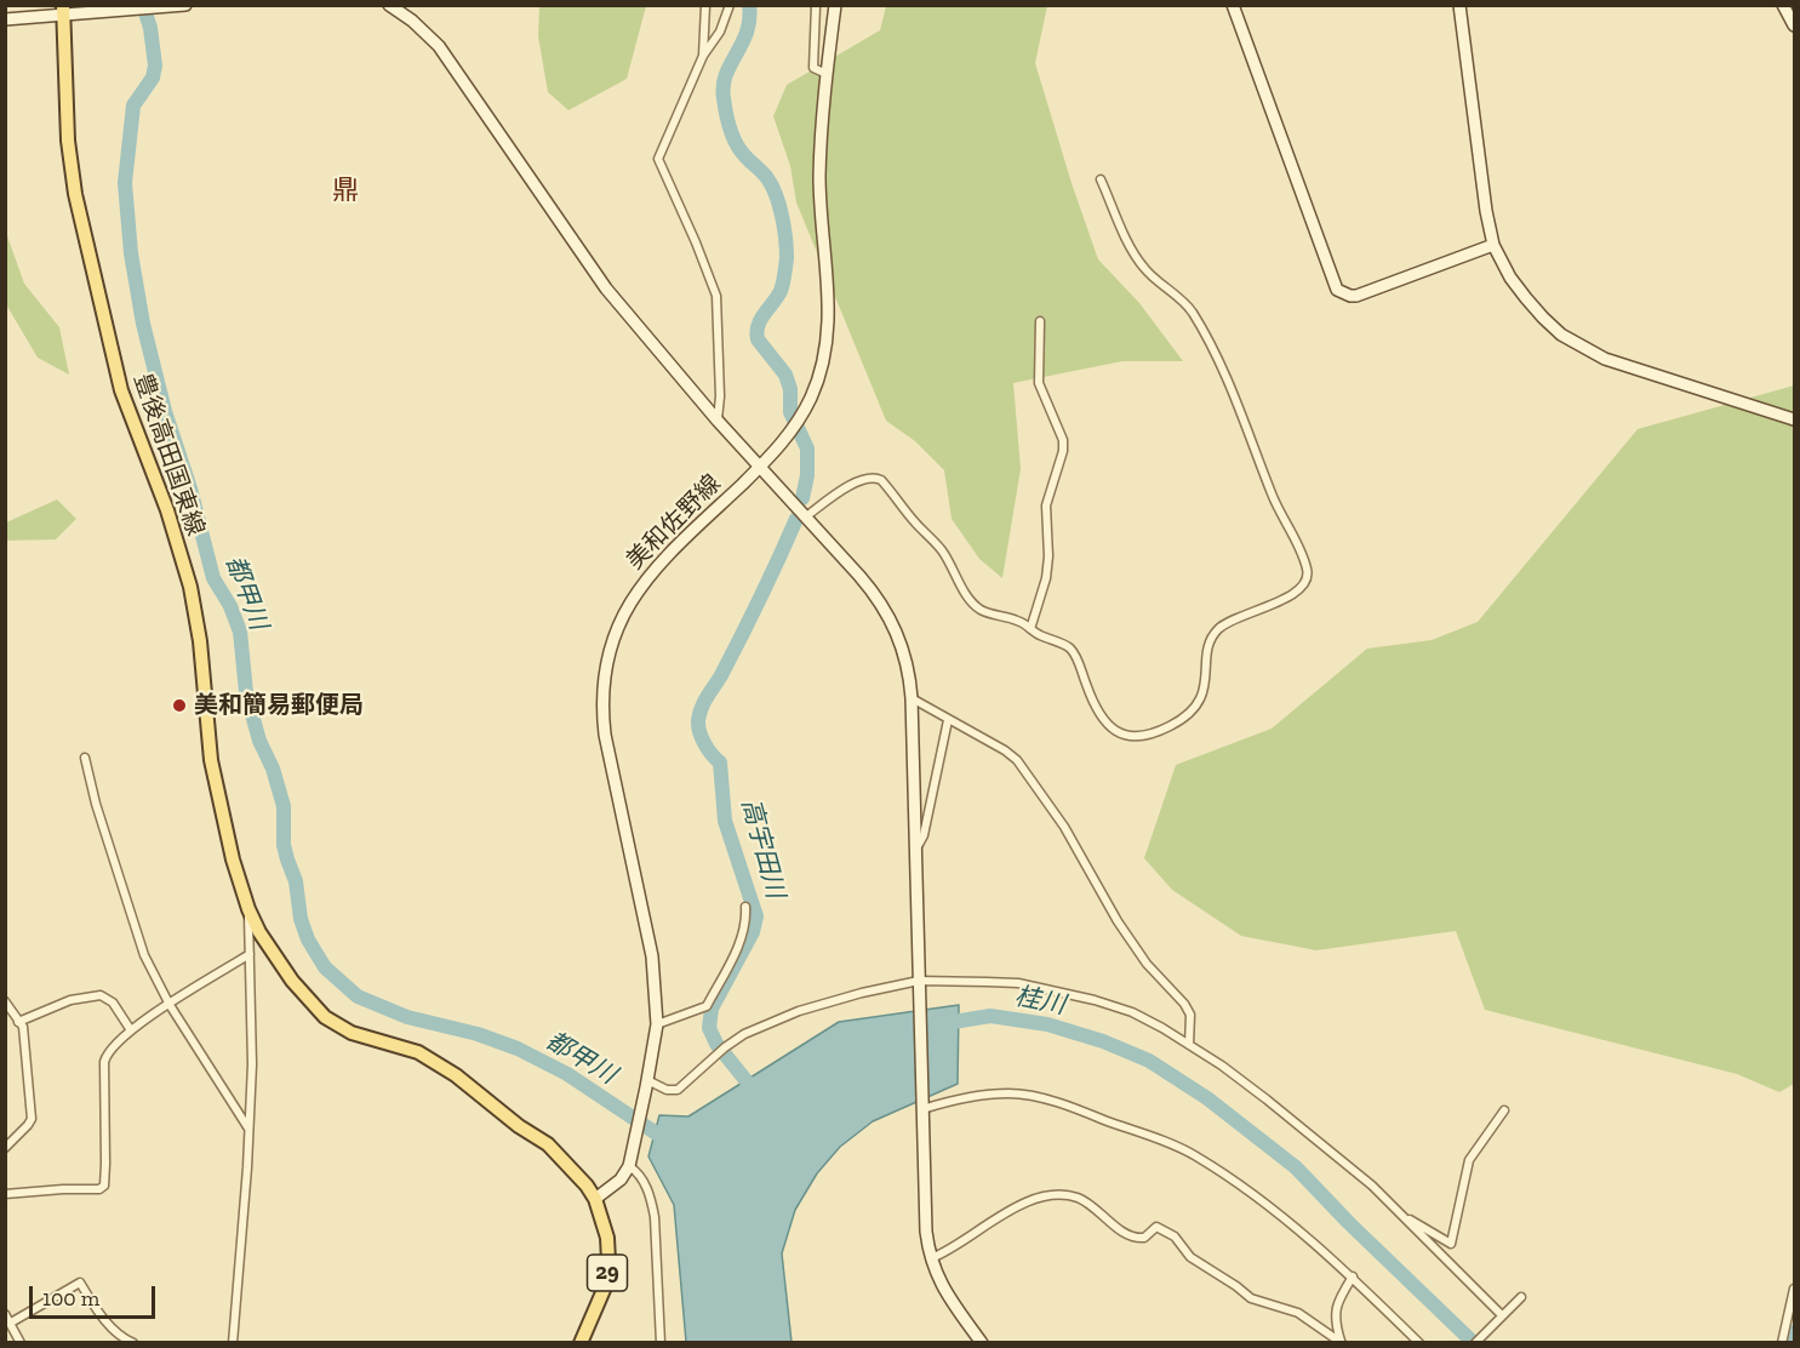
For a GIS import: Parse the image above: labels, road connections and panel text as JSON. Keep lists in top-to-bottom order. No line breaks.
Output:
{"streets":{"main road":["豊後高田国東線","29"],"street":["美和佐野線"]},"districts":["鼎"],"water":["都甲川","高宇田川","桂川"],"places":["美和簡易郵便局"],"scale_bar":"100 m"}
